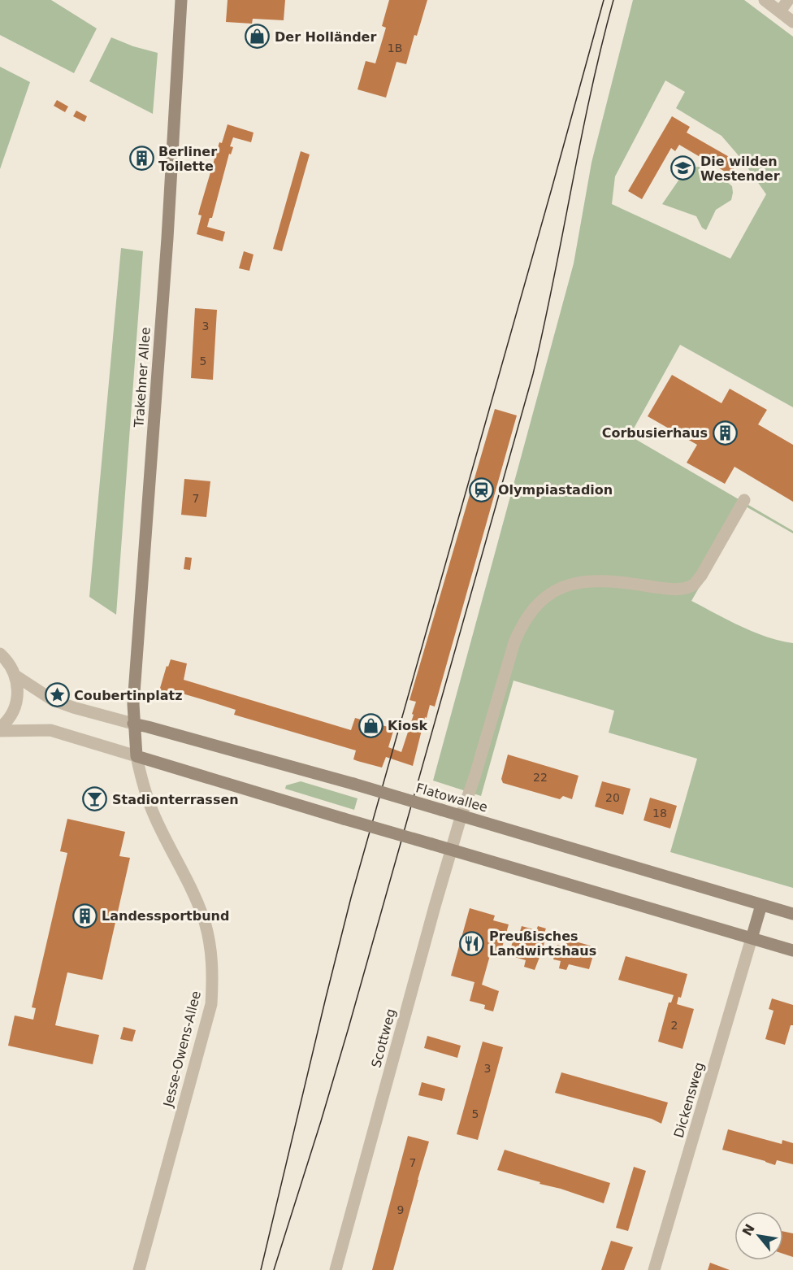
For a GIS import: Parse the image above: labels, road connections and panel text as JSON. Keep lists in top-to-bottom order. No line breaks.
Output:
{"streets":{"main road":["Trakehner Allee","Flatowallee"],"street":["Scottweg","Jesse-Owens-Allee","Dickensweg"]},"crossings":[["Trakehner Allee","Flatowallee"],["Trakehner Allee","Jesse-Owens-Allee"],["Flatowallee","Scottweg"]],"places":{"shop":["Der Holländer","Kiosk"],"building":["Berliner Toilette","Corbusierhaus","Landessportbund"],"school or university":["Die wilden Westender"],"station":["Olympiastadion"],"place":["Coubertinplatz"],"bar":["Stadionterrassen"],"restaurant":["Preußisches Landwirtshaus"]},"house_numbers":["1B","3","5","7","22","20","18","2","3","5","7","9"],"north":"top left"}
